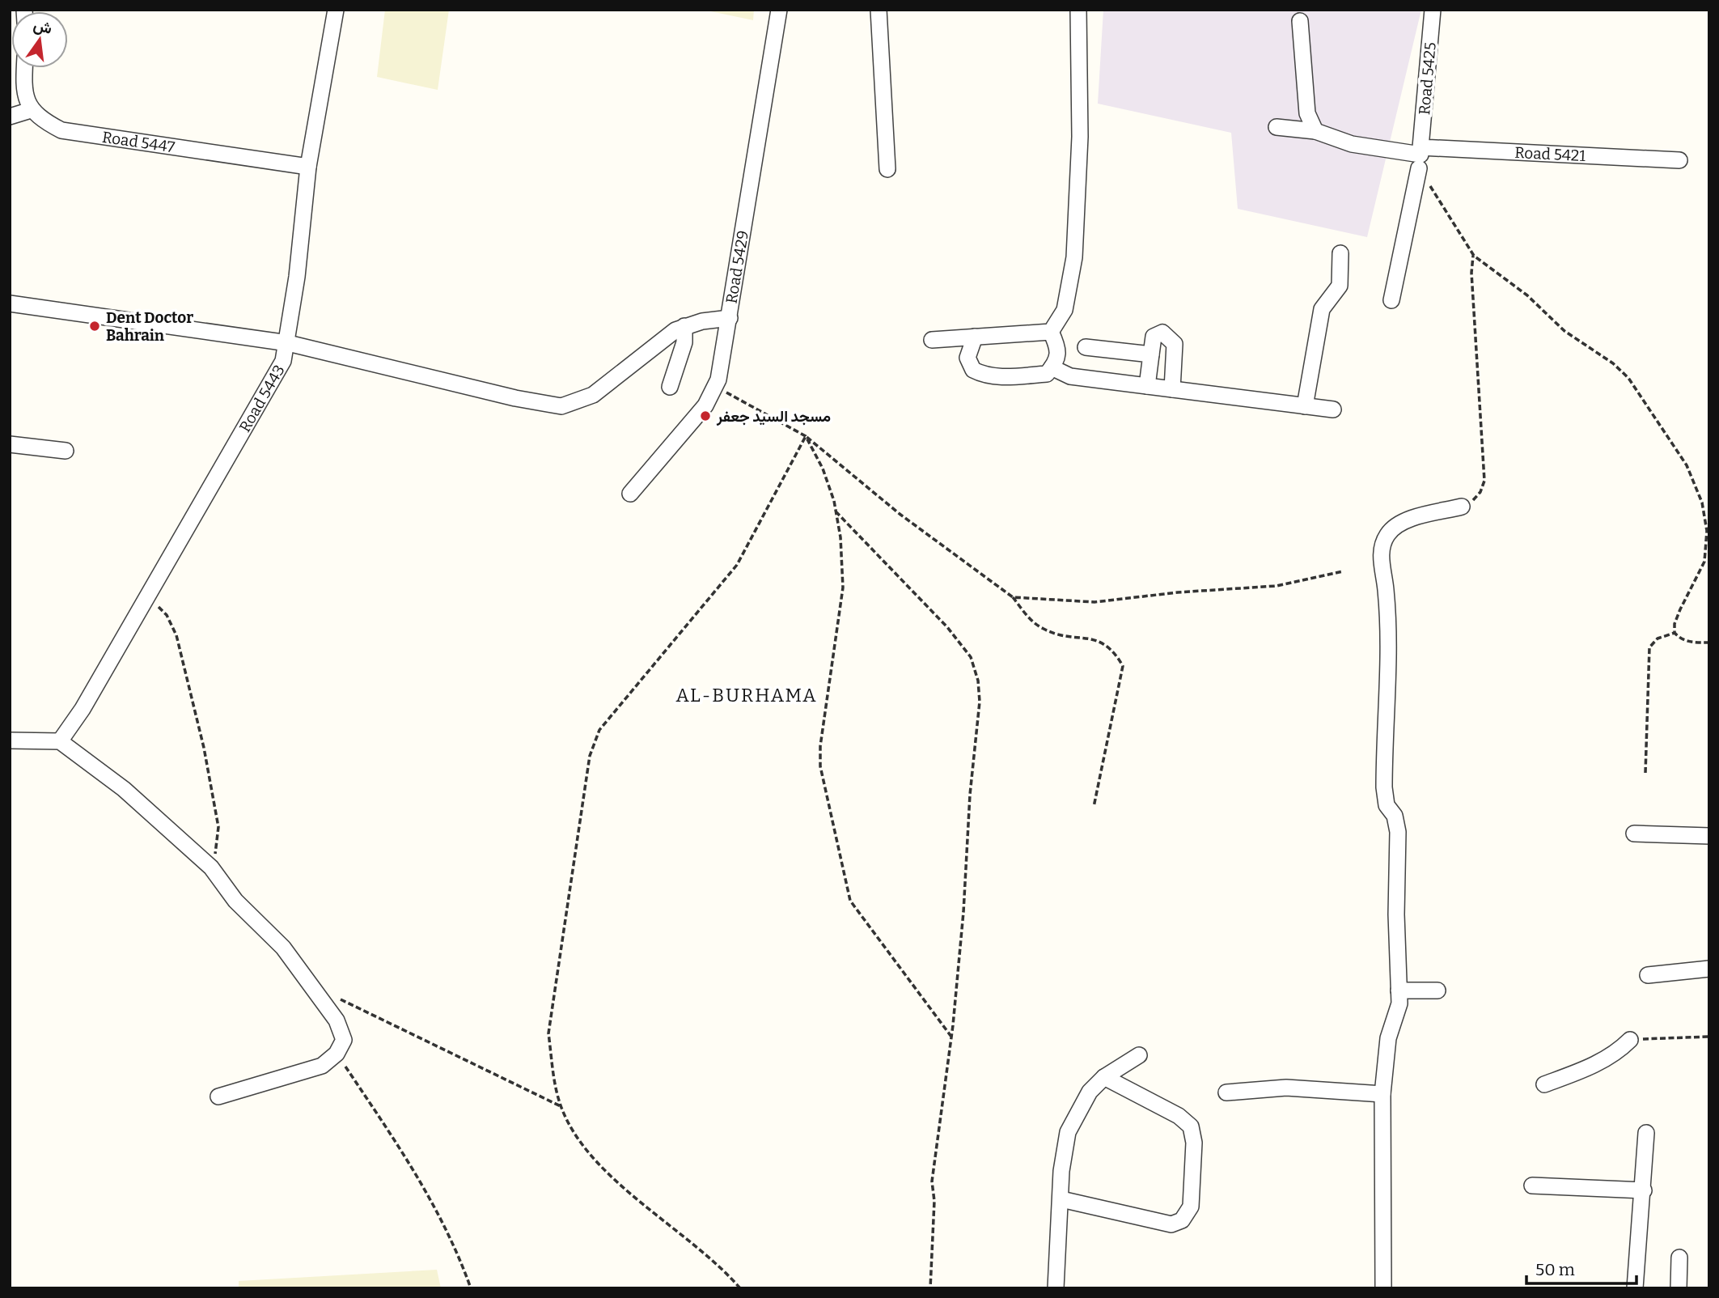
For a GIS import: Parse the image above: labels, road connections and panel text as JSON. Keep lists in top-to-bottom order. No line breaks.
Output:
{"streets":{"street":["Road 5425","Road 5447","Road 5421","Road 5429","Road 5443"]},"crossings":[["Road 5425","Road 5421"],["Road 5447","Road 5443"]],"districts":["AL-BURHAMA"],"places":["Dent Doctor Bahrain","مسجد السيد جعفر"],"scale_bar":"50 m","north":"top"}
